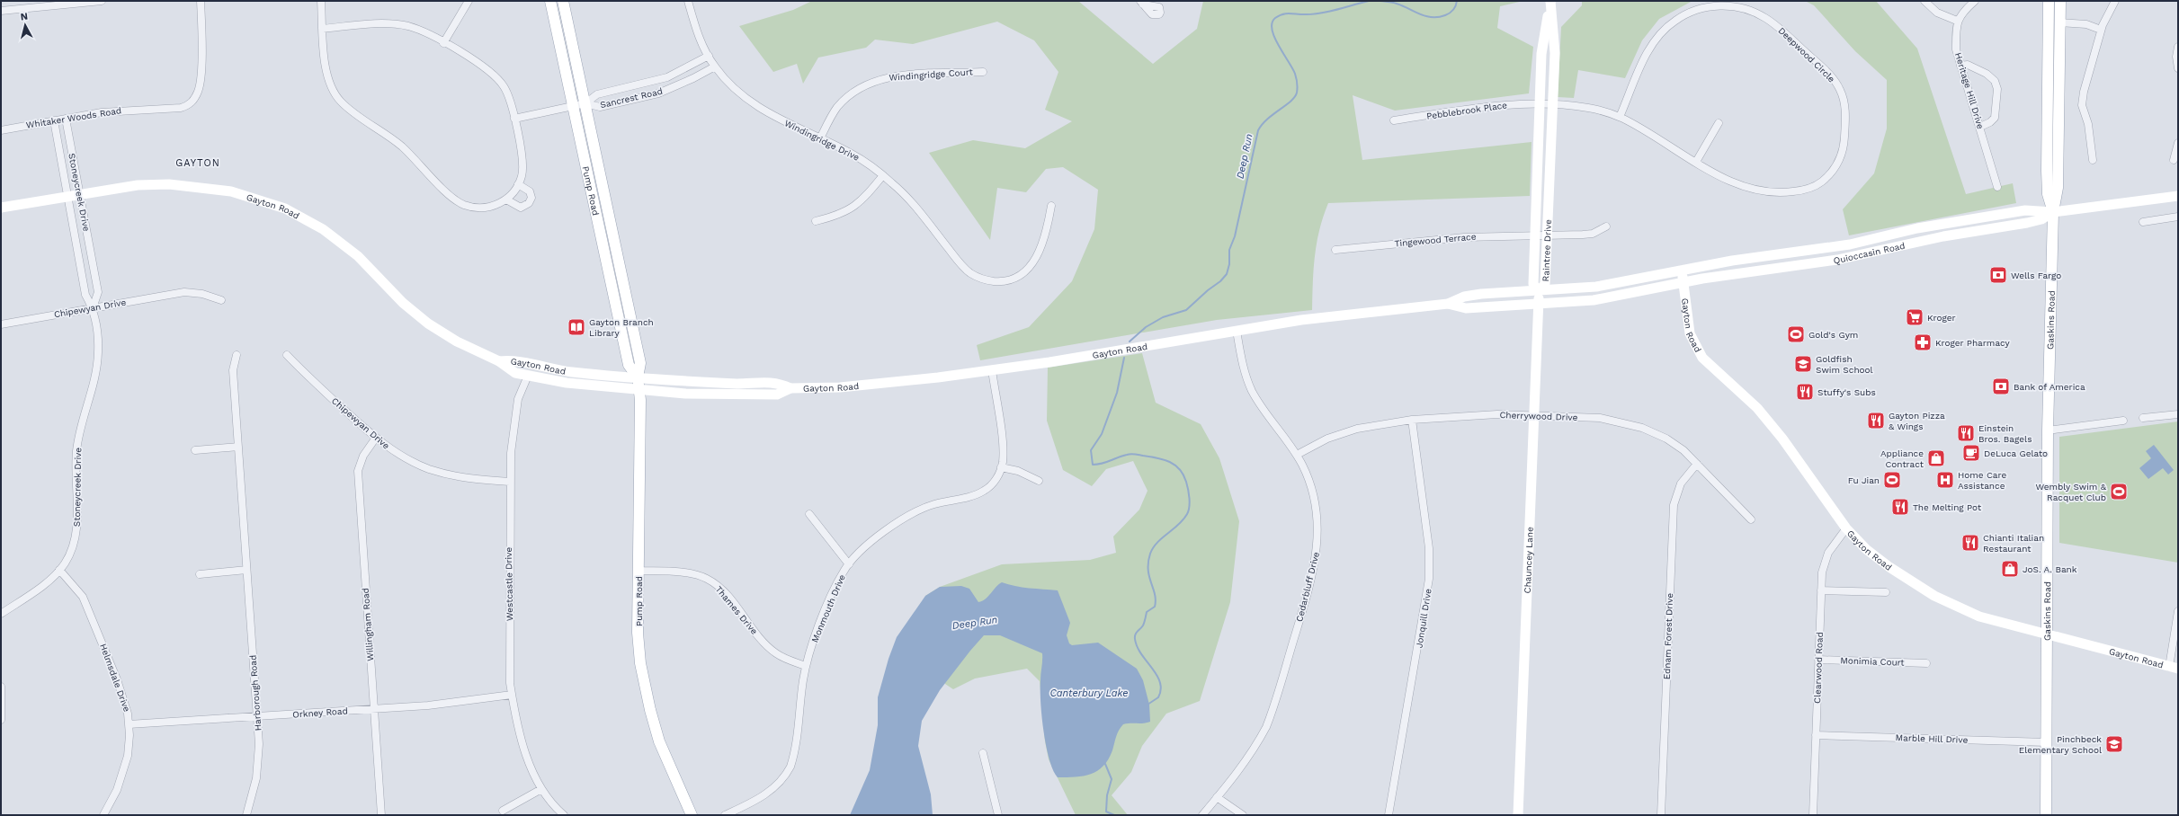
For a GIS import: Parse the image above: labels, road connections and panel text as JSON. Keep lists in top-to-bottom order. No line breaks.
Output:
{"streets":{"main road":["Pump Road","Gaskins Road"],"street":["Deepwood Circle","Windingridge Court","Heritage Hill Drive","Sancrest Road","Pebblebrook Place","Whitaker Woods Road","Windingridge Drive","Stoneycreek Drive","Gayton Road","Tingewood Terrace","Raintree Drive","Quioccasin Road","Chipewyan Drive","Cherrywood Drive","Chauncey Lane","Westcastle Drive","Cedarbluff Drive","Monmouth Drive","Thames Drive","Jonquill Drive","Willingham Road","Ednam Forest Drive","Monimia Court","Clearwood Road","Helmsdale Drive","Harborough Road","Orkney Road","Marble Hill Drive"]},"crossings":[["Deepwood Circle","Pebblebrook Place"],["Deepwood Circle","Raintree Drive"],["Windingridge Court","Windingridge Drive"],["Sancrest Road","Windingridge Drive"],["Sancrest Road","Pump Road"],["Pebblebrook Place","Raintree Drive"],["Whitaker Woods Road","Stoneycreek Drive"],["Pump Road","Gayton Road"],["Pump Road","Thames Drive"],["Stoneycreek Drive","Gayton Road"],["Stoneycreek Drive","Chipewyan Drive"],["Stoneycreek Drive","Helmsdale Drive"],["Gayton Road","Raintree Drive"],["Gayton Road","Quioccasin Road"],["Gayton Road","Gaskins Road"],["Gayton Road","Chauncey Lane"],["Gayton Road","Westcastle Drive"],["Gayton Road","Cedarbluff Drive"],["Gayton Road","Monmouth Drive"],["Gayton Road","Clearwood Road"],["Tingewood Terrace","Raintree Drive"],["Raintree Drive","Chauncey Lane"],["Quioccasin Road","Gaskins Road"],["Chipewyan Drive","Westcastle Drive"],["Chipewyan Drive","Willingham Road"],["Gaskins Road","Marble Hill Drive"],["Cherrywood Drive","Chauncey Lane"],["Cherrywood Drive","Cedarbluff Drive"],["Cherrywood Drive","Jonquill Drive"],["Cherrywood Drive","Ednam Forest Drive"],["Westcastle Drive","Orkney Road"],["Monmouth Drive","Thames Drive"],["Willingham Road","Orkney Road"],["Monimia Court","Clearwood Road"],["Clearwood Road","Marble Hill Drive"],["Helmsdale Drive","Orkney Road"],["Harborough Road","Orkney Road"]],"districts":["GAYTON"],"water":["Deep Run","Canterbury Lake"],"places":{"bank":["Wells Fargo","Bank of America"],"supermarket":["Kroger"],"library":["Gayton Branch Library"],"sports":["Gold's Gym","Fu Jian","Wembly Swim & Racquet Club"],"pharmacy":["Kroger Pharmacy"],"school or university":["Goldfish Swim School","Pinchbeck Elementary School"],"restaurant":["Stuffy's Subs","Gayton Pizza & Wings","Einstein Bros. Bagels","The Melting Pot","Chianti Italian Restaurant"],"cafe":["DeLuca Gelato"],"shop":["Appliance Contract","JoS. A. Bank"],"hospital":["Home Care Assistance"]},"north":"top"}
